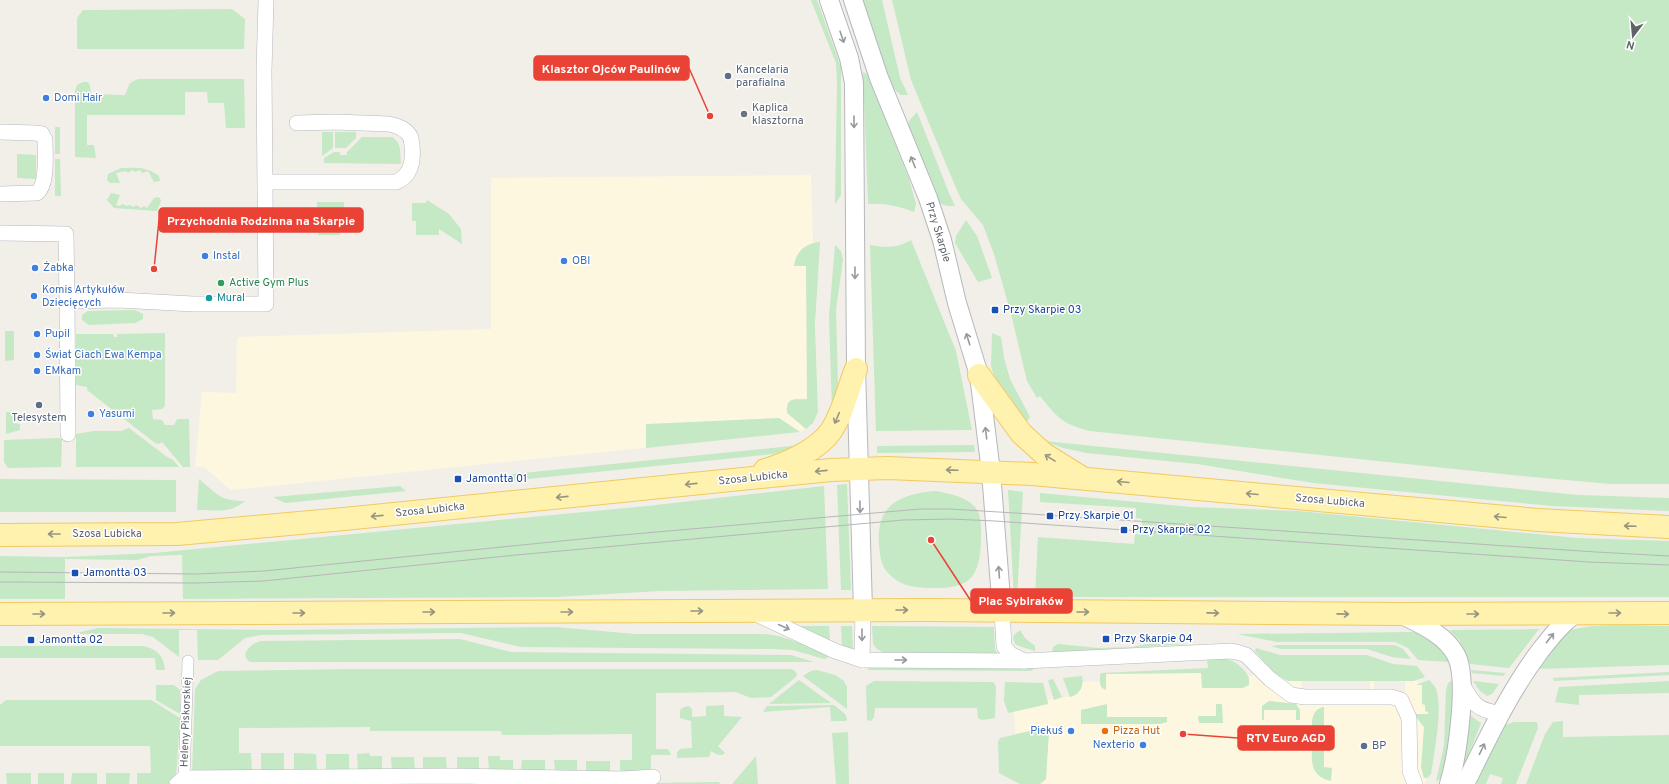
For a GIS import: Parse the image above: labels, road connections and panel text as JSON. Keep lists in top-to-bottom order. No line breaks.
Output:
{"streets":{"main road":["Szosa Lubicka"],"street":["Przy Skarpie","Heleny Piskorskiej"]},"crossings":[["Przy Skarpie","Szosa Lubicka"]],"places":{"other":["Kancelaria parafialna","Domi Hair","Kaplica klasztorna","Klasztor Ojców Paulinów","Instal","OBI","Żabka","Przychodnia Rodzinna na Skarpie","Active Gym Plus","Komis Artykułów Dziecięcych","Mural","Pupil","Świat Ciach Ewa Kempa","EMkam","Telesystem","Yasumi","Plac Sybiraków","Piekuś","Pizza Hut","RTV Euro AGD","Nexterio","BP"],"transit":["Przy Skarpie 03","Jamontta 01","Przy Skarpie 01","Przy Skarpie 02","Jamontta 03","Przy Skarpie 04","Jamontta 02"]},"north":"bottom"}
